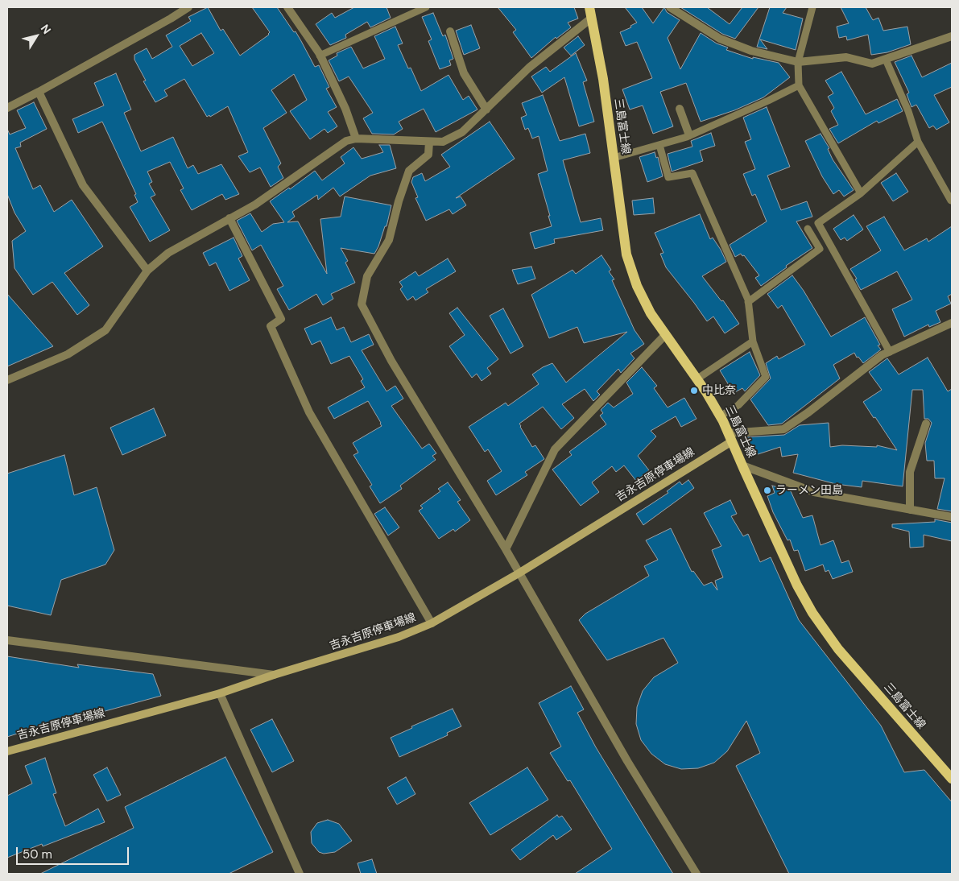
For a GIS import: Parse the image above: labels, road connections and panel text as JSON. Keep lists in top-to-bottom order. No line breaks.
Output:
{"streets":{"main road":["三島富士線","吉永吉原停車場線"]},"crossings":[["三島富士線","吉永吉原停車場線"]],"places":["中比奈","ラーメン田島"],"scale_bar":"50 m","north":"top right"}
